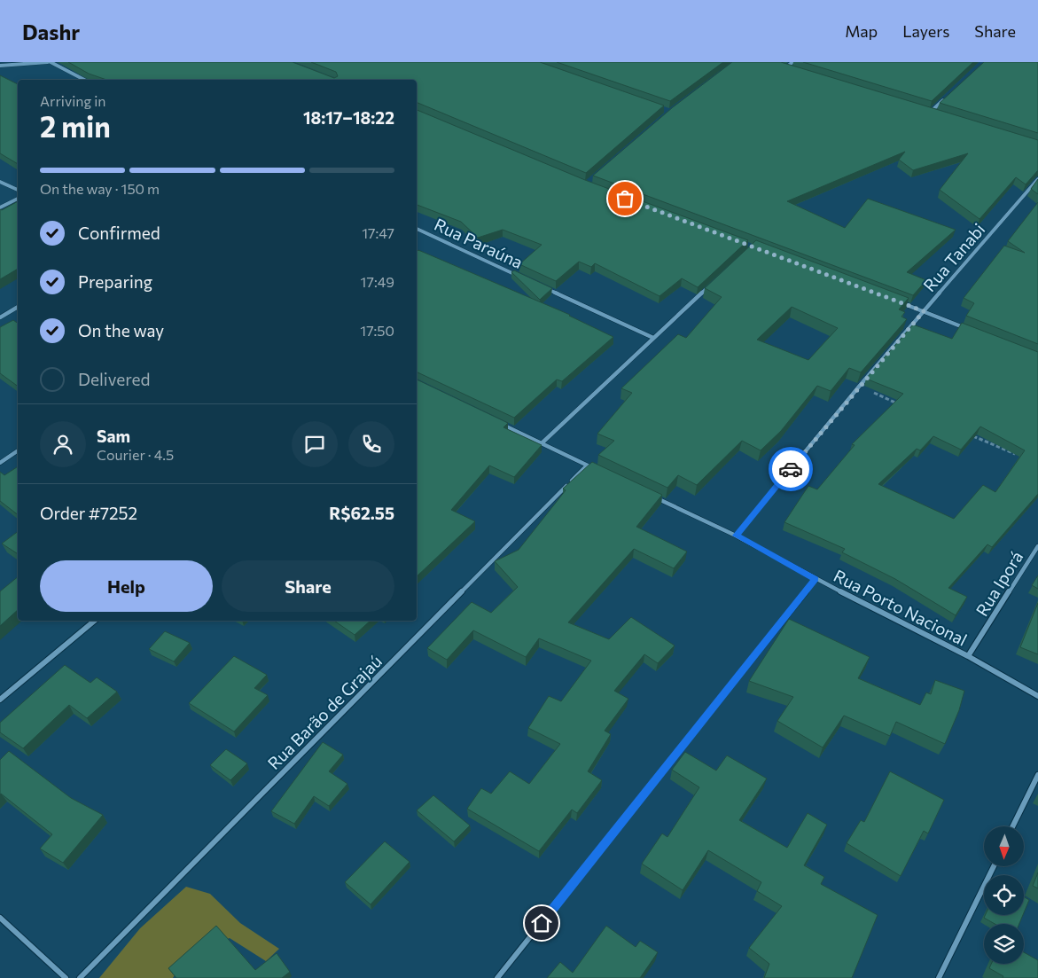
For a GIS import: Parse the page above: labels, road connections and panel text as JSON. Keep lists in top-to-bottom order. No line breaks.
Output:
{"streets":{"street":["Rua Paraúna","Rua Tanabi","Rua Iporá","Rua Porto Nacional","Rua Barão de Grajaú"]},"crossings":[["Rua Tanabi","Rua Porto Nacional"],["Rua Iporá","Rua Porto Nacional"]],"north":"bottom","page":{"header":"Dashr","nav":["Map","Layers","Share"],"heading":["2 min","Arriving in","18:17–18:22"],"panel":["Sam","Courier · 4.5","Order #7252","R$62.55"],"bar":"On the way · 150 m","list":[["Confirmed","17:47"],["Preparing","17:49"],["On the way","17:50"],"Delivered"],"buttons":["Help","Share"]}}
